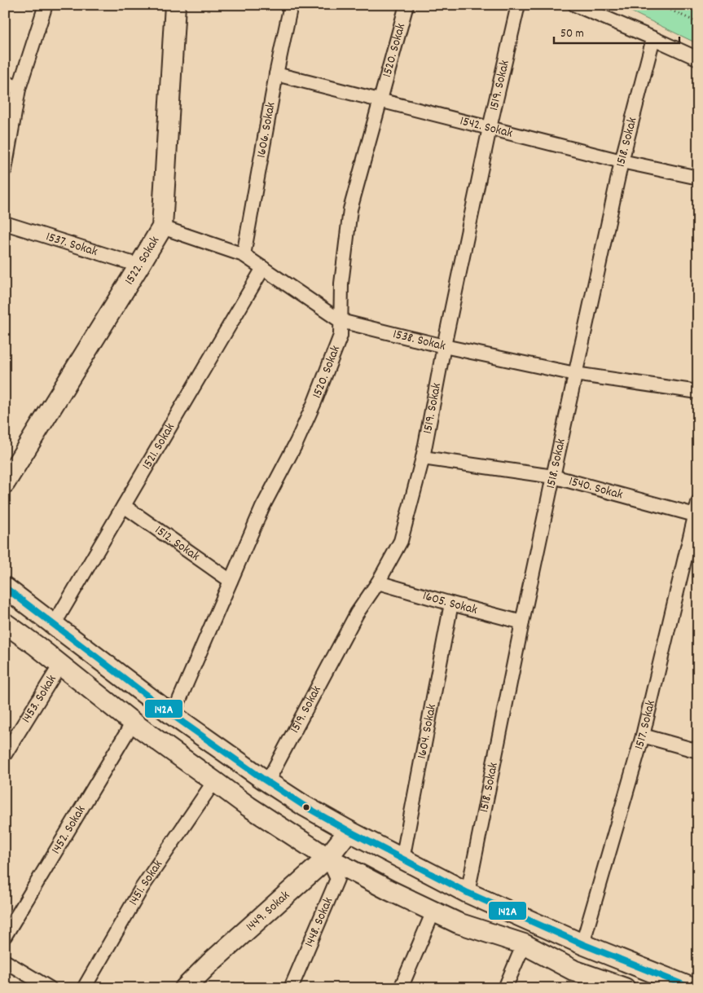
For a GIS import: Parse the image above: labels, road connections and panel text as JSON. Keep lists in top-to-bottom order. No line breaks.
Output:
{"streets":{"main road":["1522. Sokak","1449. Sokak"],"street":["1520. Sokak","1519. Sokak","1542. Sokak","1606. Sokak","1518. Sokak","1537. Sokak","1538. Sokak","1521. Sokak","1540. Sokak","1512. Sokak","1605. Sokak","1453. Sokak","1517. Sokak","1604. Sokak","1452. Sokak","1451. Sokak","1448. Sokak"]},"crossings":[["1520. Sokak","1542. Sokak"],["1520. Sokak","1538. Sokak"],["1520. Sokak","1512. Sokak"],["1519. Sokak","1542. Sokak"],["1519. Sokak","1538. Sokak"],["1519. Sokak","1540. Sokak"],["1519. Sokak","1605. Sokak"],["1542. Sokak","1606. Sokak"],["1542. Sokak","1518. Sokak"],["1606. Sokak","1538. Sokak"],["1518. Sokak","1538. Sokak"],["1518. Sokak","1540. Sokak"],["1518. Sokak","1605. Sokak"],["1537. Sokak","1522. Sokak"],["1522. Sokak","1538. Sokak"],["1538. Sokak","1521. Sokak"],["1521. Sokak","1512. Sokak"],["1540. Sokak","1517. Sokak"],["1605. Sokak","1604. Sokak"],["1449. Sokak","1448. Sokak"]],"lines":["transit line 142A"],"scale_bar":"50 m"}
